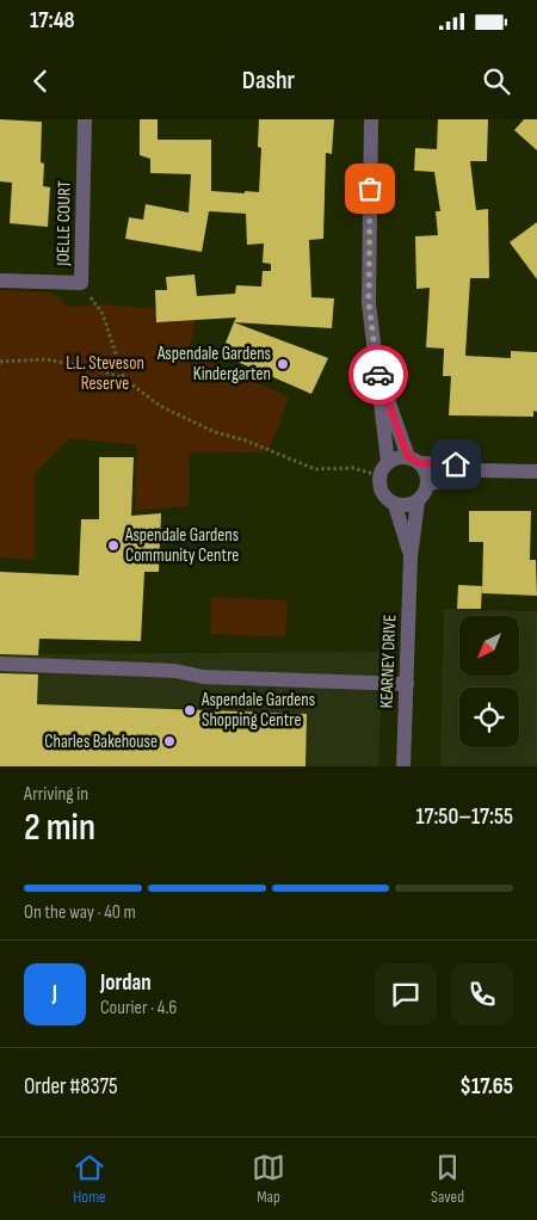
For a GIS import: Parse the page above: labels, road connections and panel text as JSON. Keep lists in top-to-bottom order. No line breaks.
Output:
{"streets":{"street":["JOELLE COURT","KEARNEY DRIVE"]},"parks":["L.L. Steveson Reserve"],"places":["Aspendale Gardens Kindergarten","Aspendale Gardens Community Centre","Aspendale Gardens Shopping Centre","Charles Bakehouse"],"north":"bottom left","page":{"status":"17:48","header":"Dashr","heading":["2 min","Arriving in","17:50–17:55"],"panel":["Jordan","Courier · 4.6","Order #8375","$17.65"],"bar":"On the way · 40 m","round":"J","tabs":["Home","Map","Saved"]}}
